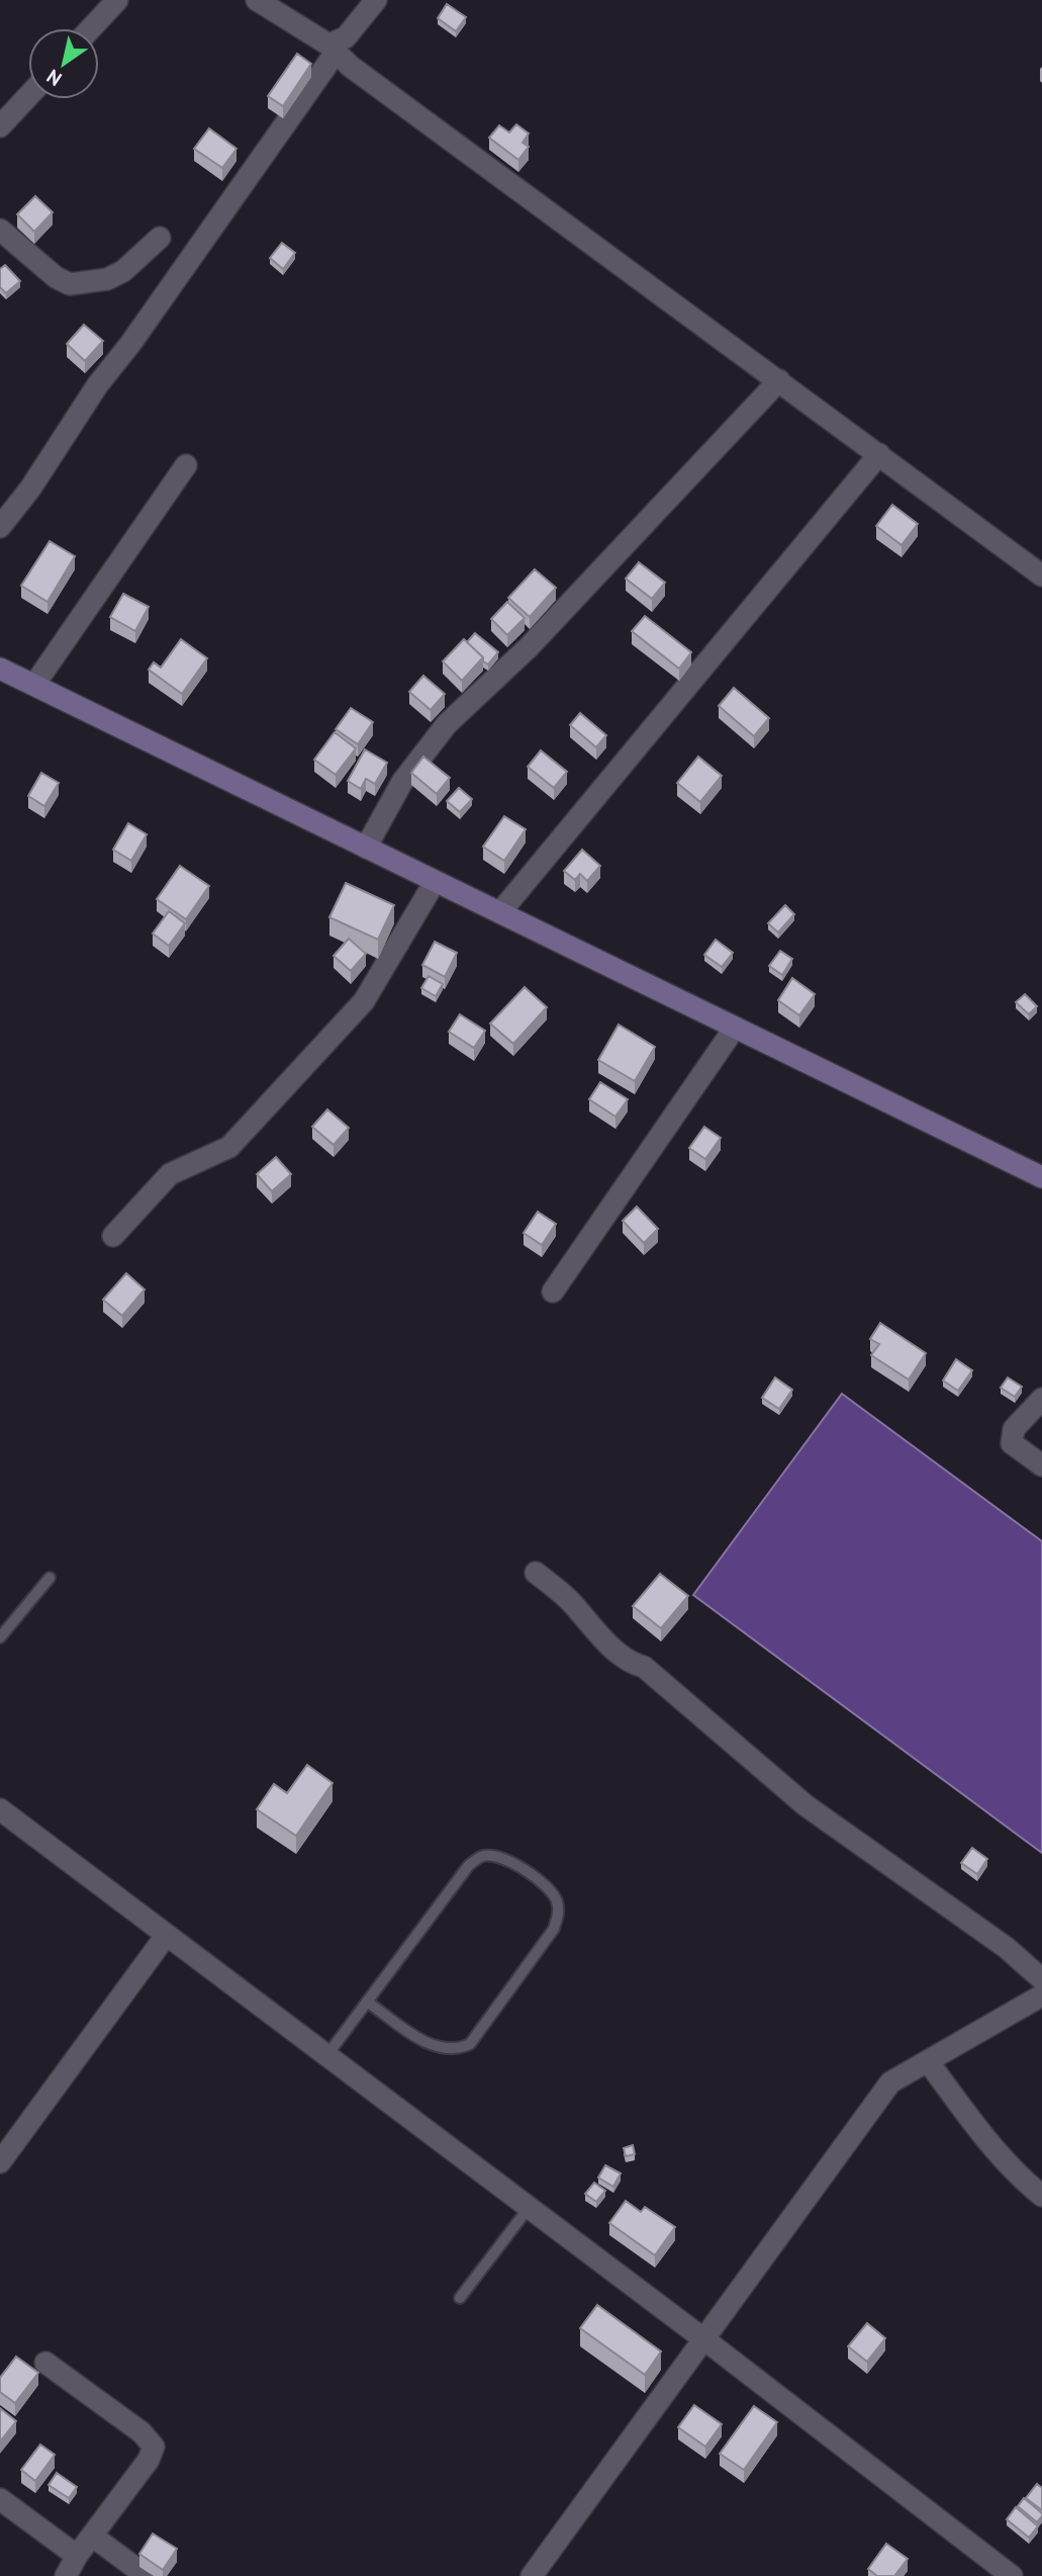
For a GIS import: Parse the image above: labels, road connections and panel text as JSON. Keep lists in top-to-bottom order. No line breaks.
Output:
{"north":"bottom left"}
